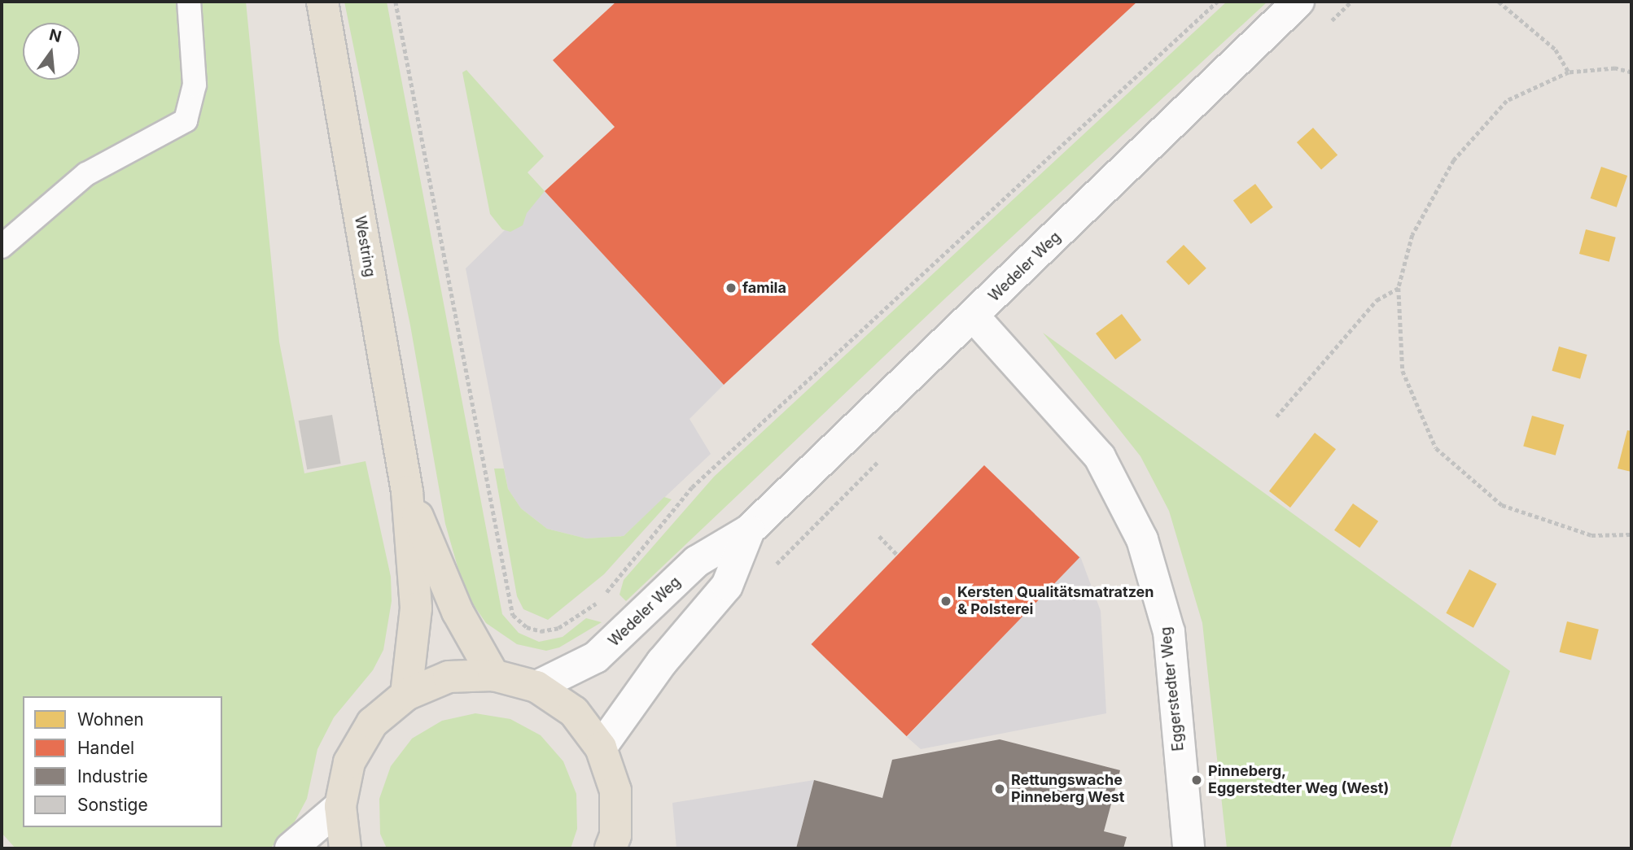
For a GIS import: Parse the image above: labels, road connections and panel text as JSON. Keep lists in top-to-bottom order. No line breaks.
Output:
{"streets":{"main road":["Westring","Wedeler Weg","Eggerstedter Weg"]},"crossings":[["Wedeler Weg","Eggerstedter Weg"]],"places":["famila","Kersten Qualitätsmatratzen & Polsterei","Pinneberg, Eggerstedter Weg (West)","Rettungswache Pinneberg West"],"legend":["Wohnen","Handel","Industrie","Sonstige"],"north":"top"}
